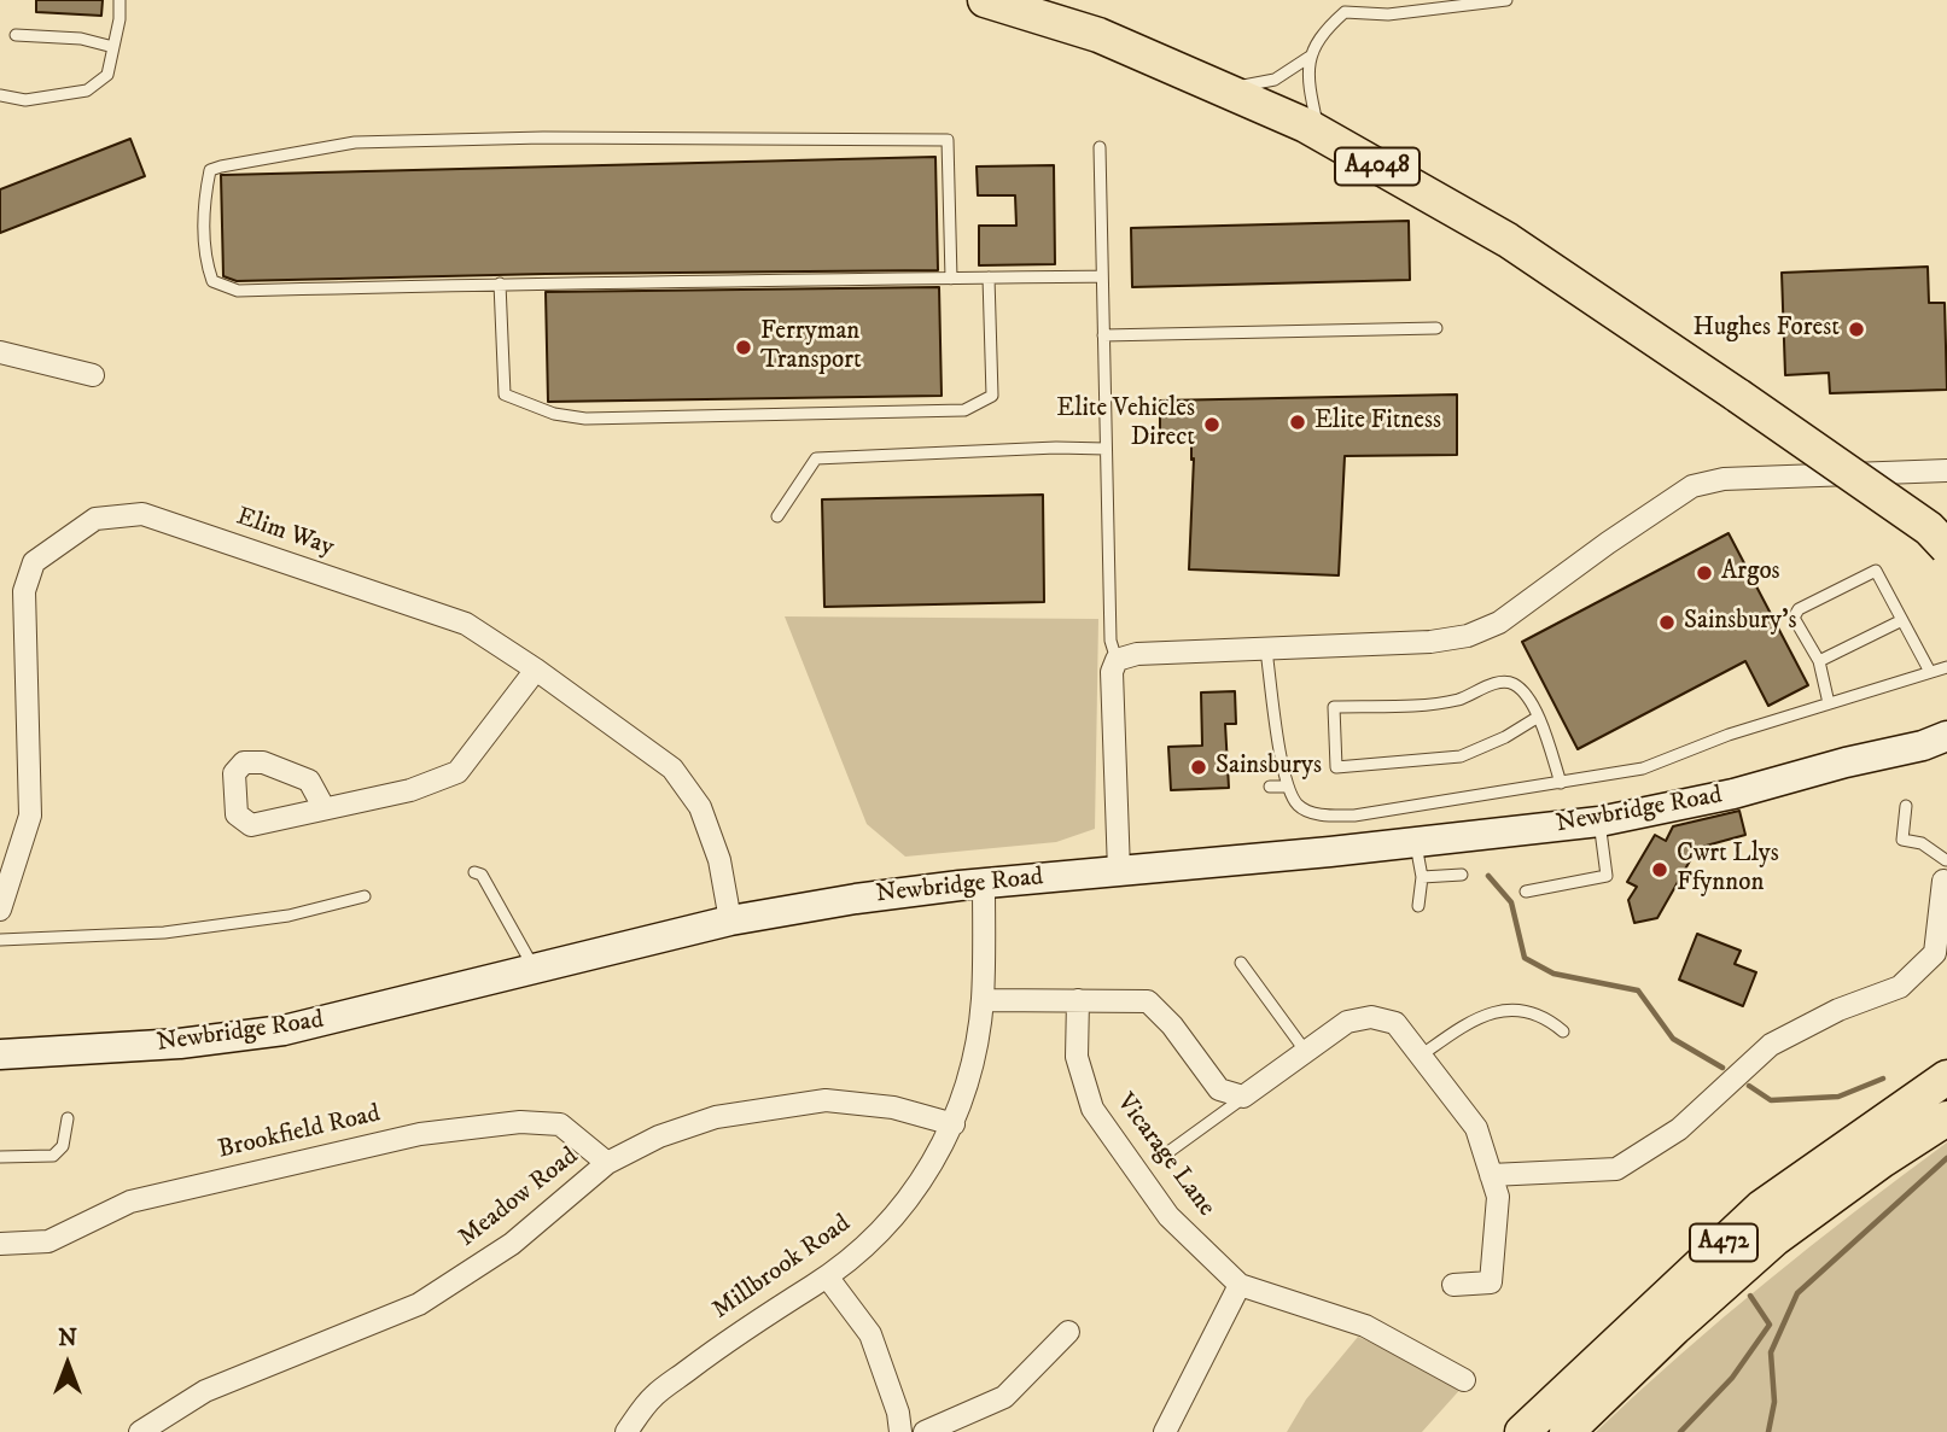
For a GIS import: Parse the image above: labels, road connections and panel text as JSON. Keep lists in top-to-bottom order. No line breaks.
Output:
{"streets":{"main road":["A4048","Newbridge Road","A472"],"street":["Elim Way","Brookfield Road","Vicarage Lane","Meadow Road","Millbrook Road"]},"crossings":[["Elim Way","Newbridge Road"],["Newbridge Road","Millbrook Road"],["Brookfield Road","Meadow Road"],["Meadow Road","Millbrook Road"]],"places":["Hughes Forest","Ferryman Transport","Elite Fitness","Elite Vehicles Direct","Argos","Sainsbury's","Sainsburys","Cwrt Llys Ffynnon"],"north":"top"}
